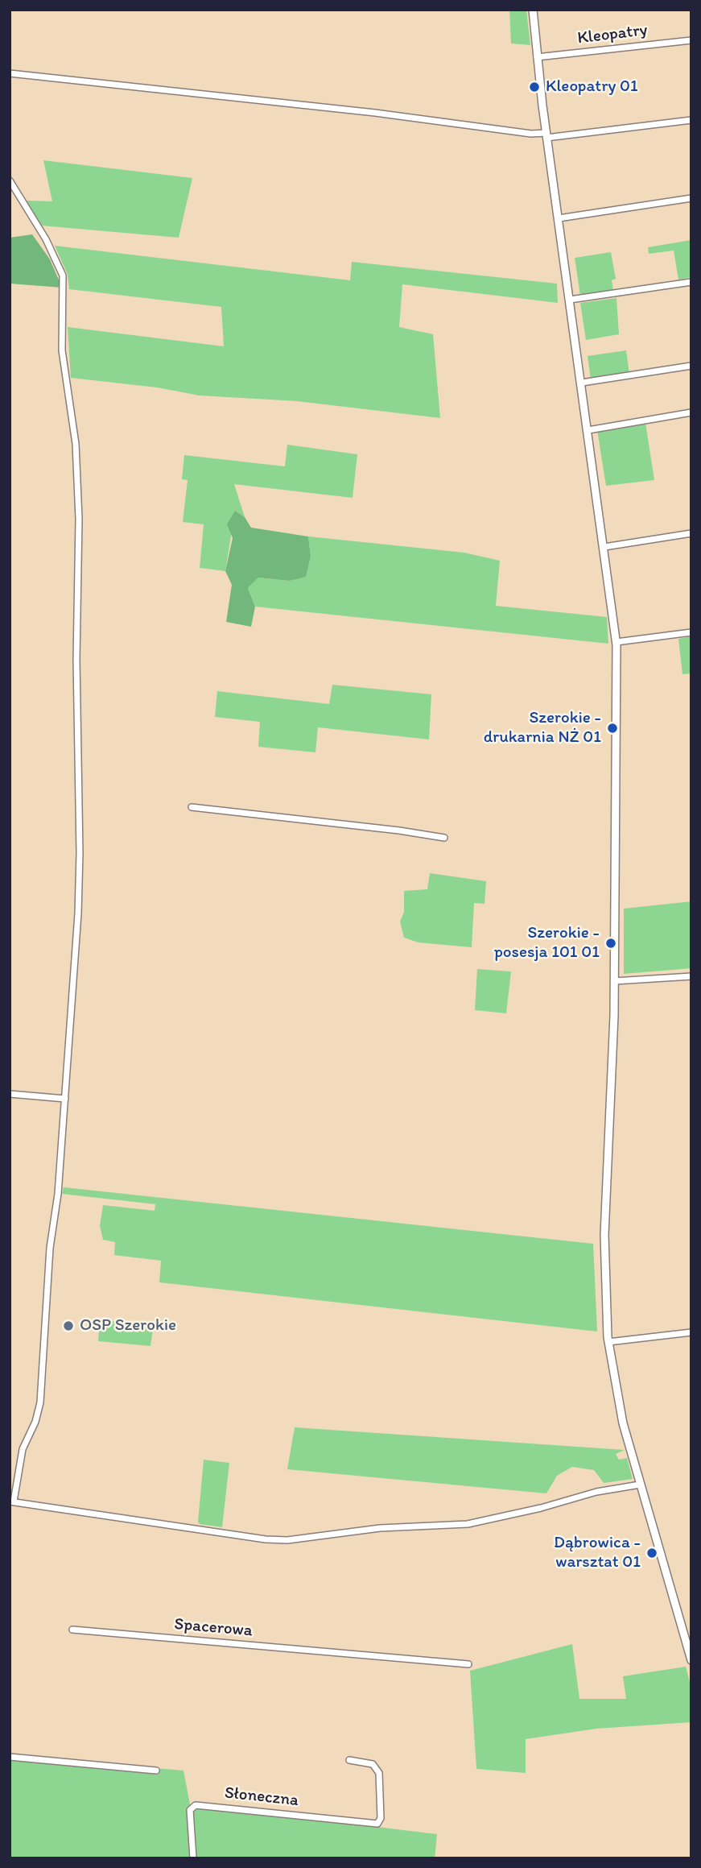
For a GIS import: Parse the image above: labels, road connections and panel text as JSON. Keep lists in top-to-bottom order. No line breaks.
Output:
{"streets":{"street":["Kleopatry","Spacerowa","Słoneczna"]},"places":["Kleopatry 01","Szerokie - drukarnia NŻ 01","Szerokie - posesja 101 01","OSP Szerokie","Dąbrowica - warsztat 01"]}
